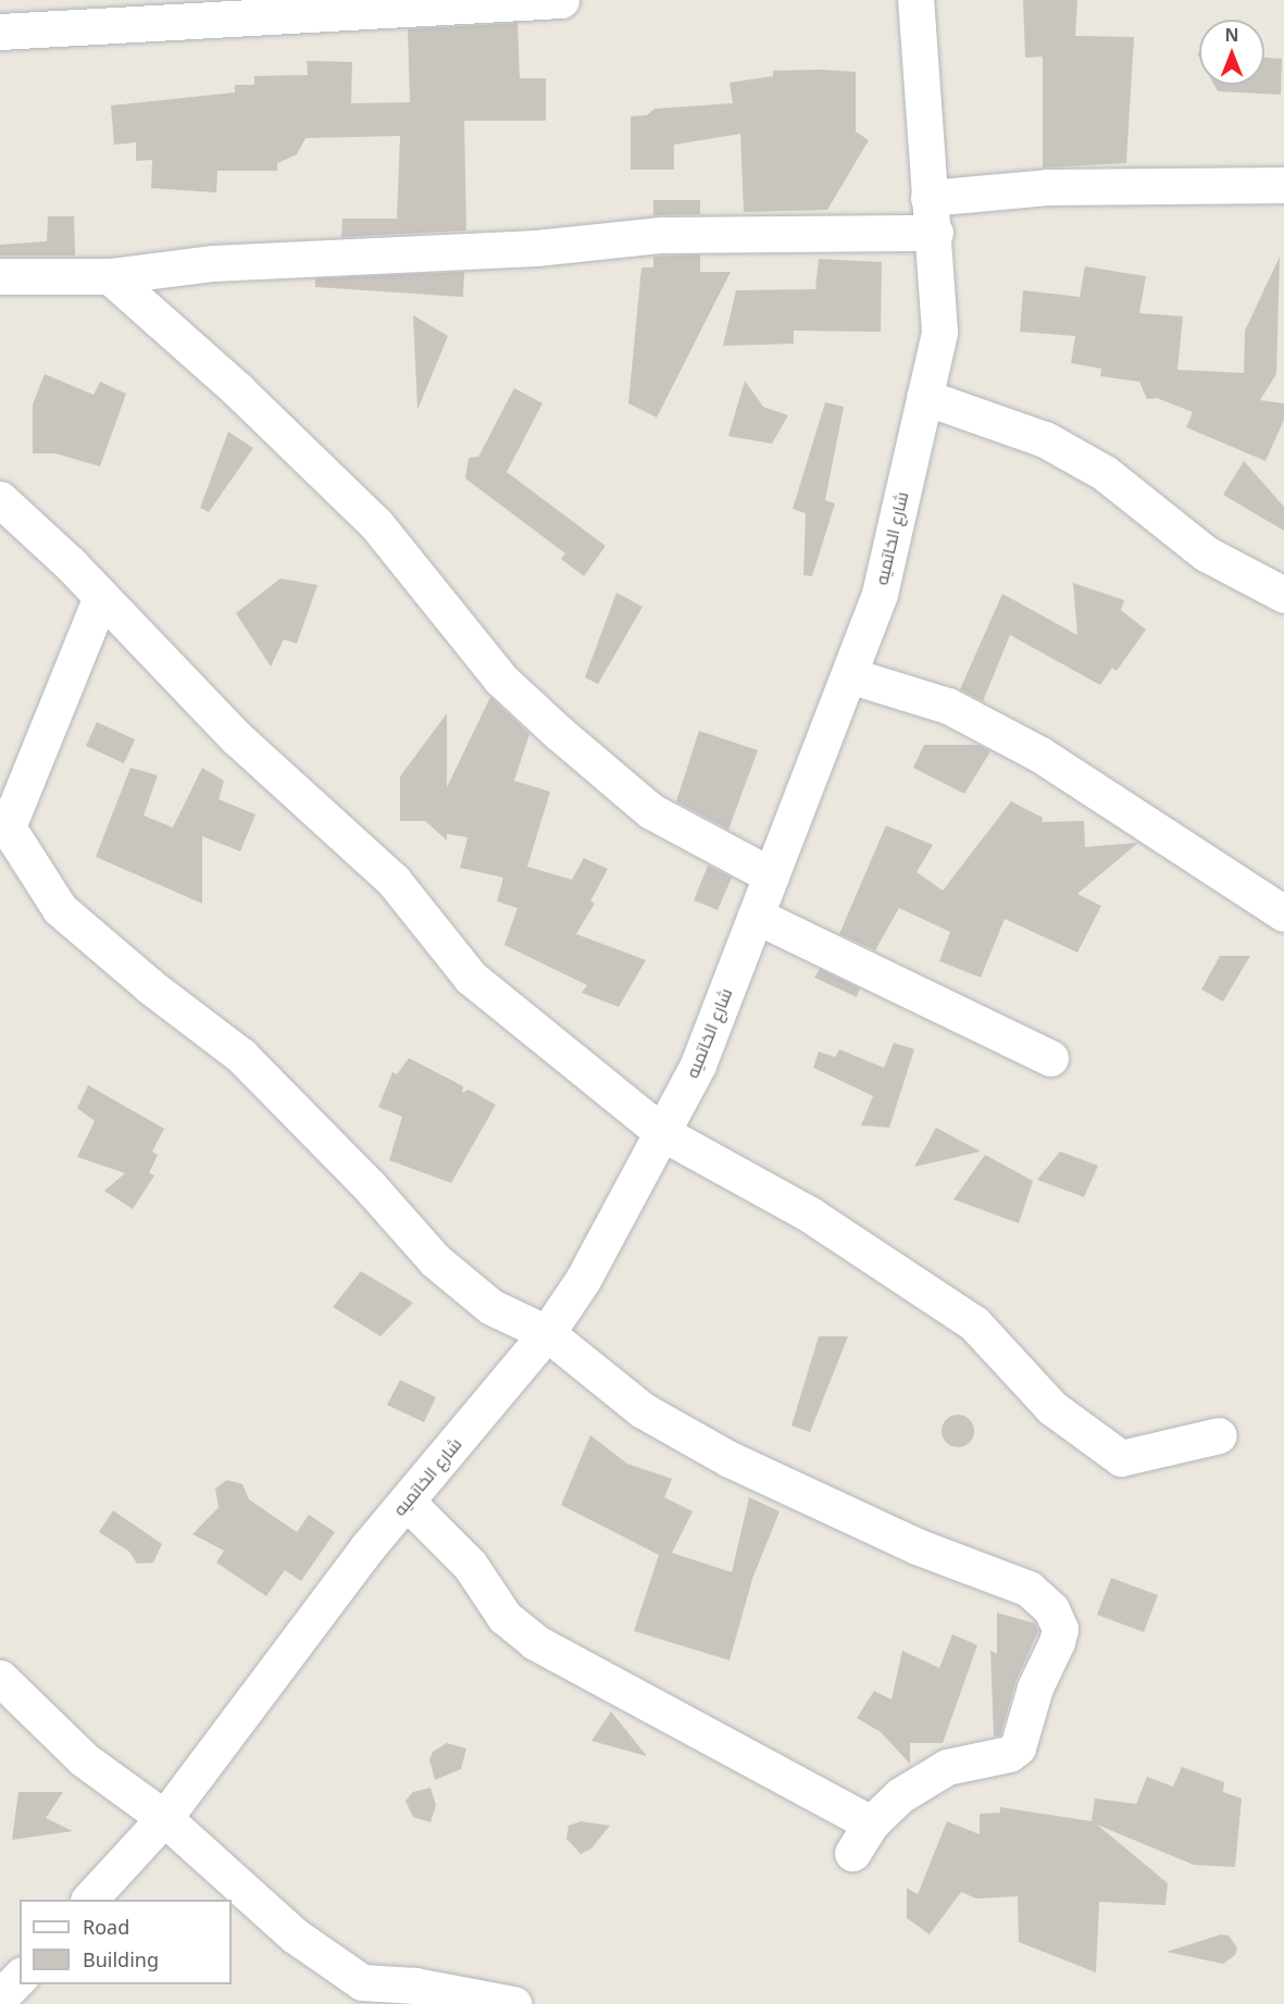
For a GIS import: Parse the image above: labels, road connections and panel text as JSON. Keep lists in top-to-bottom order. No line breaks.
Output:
{"streets":{"street":["شارع الخاتميه"]},"legend":["Road","Building"],"north":"top"}
